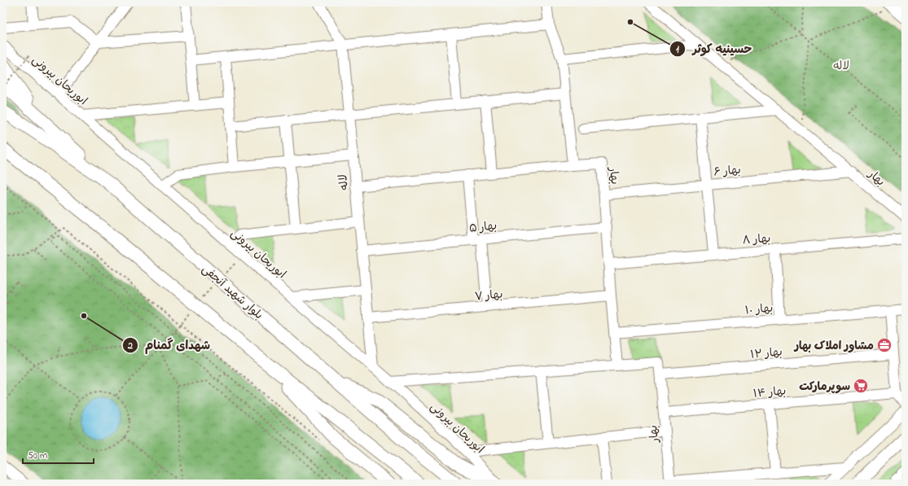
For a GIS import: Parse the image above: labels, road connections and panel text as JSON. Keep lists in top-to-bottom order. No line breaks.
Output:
{"streets":{"main road":["بلوار شهید آنجفی"],"street":["ابوریحان بیرونی","بهار ۶","بهار","لاله","بهار ۵","بهار ۸","بهار ۷","بهار ۱۰","بهار ۱۲","بهار ۱۴"]},"crossings":[["ابوریحان بیرونی","لاله"],["بهار ۶","بهار"],["بهار","بهار ۵"],["بهار","بهار ۸"],["بهار","بهار ۷"],["بهار","بهار ۱۰"],["بهار","بهار ۱۲"],["بهار","بهار ۱۴"],["لاله","بهار ۵"],["لاله","بهار ۷"]],"parks":["لاله"],"places":{"other":["حسینیه کوثر","شهدای گمنام"],"office":["مشاور املاک بهار"],"supermarket":["سوپرمارکت"]},"scale_bar":"50 m"}
